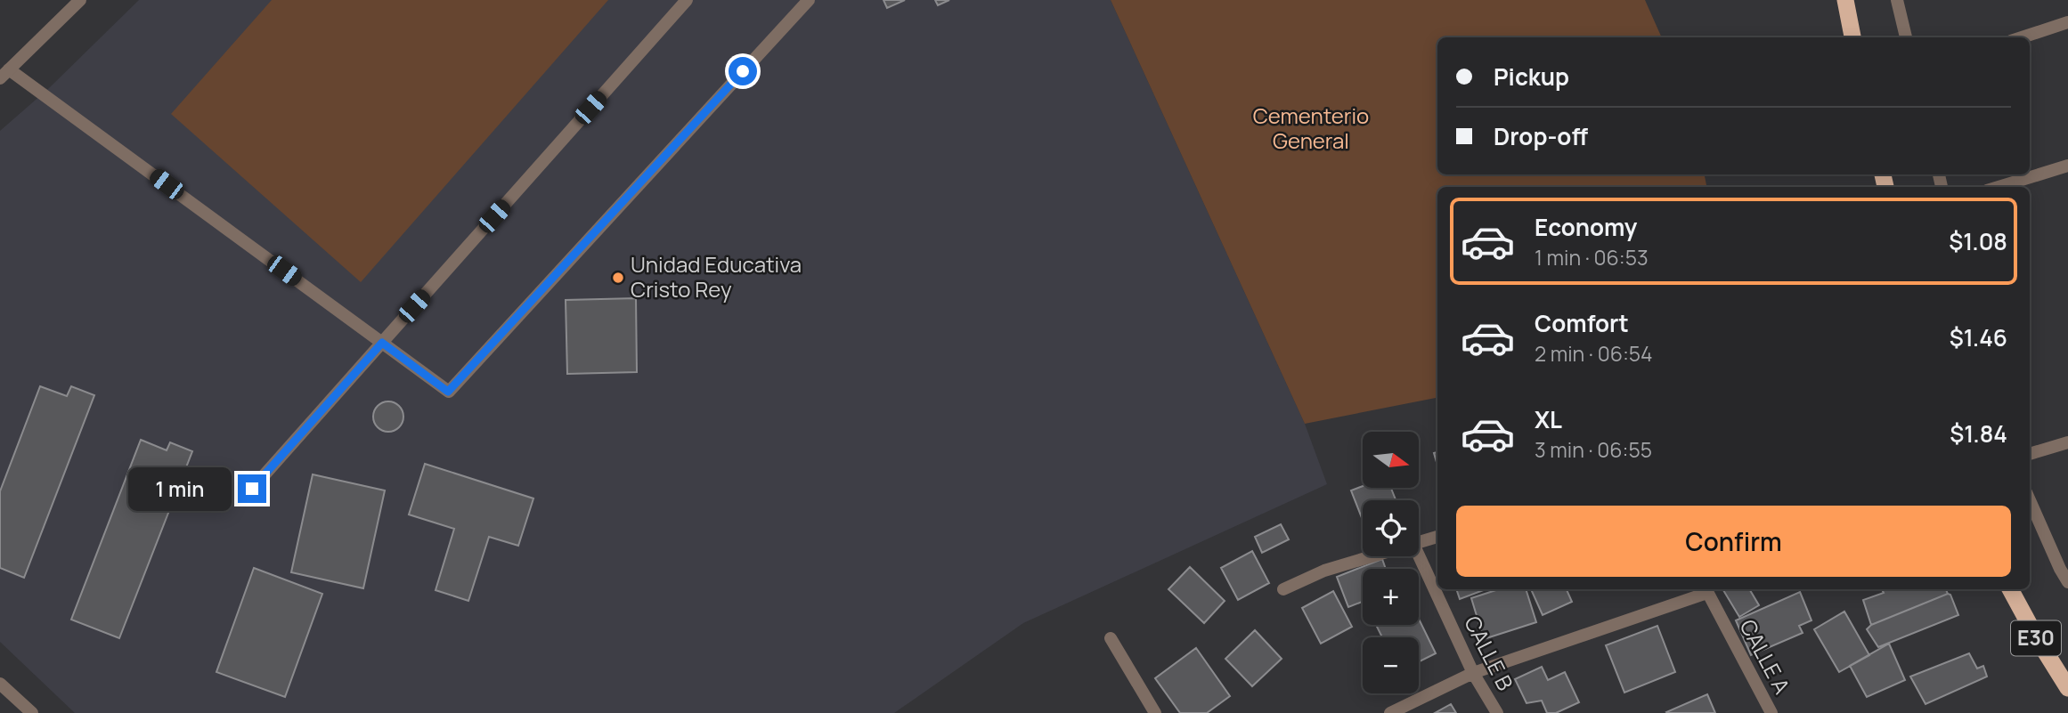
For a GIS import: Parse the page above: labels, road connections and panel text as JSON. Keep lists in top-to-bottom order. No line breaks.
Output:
{"streets":{"highway":["E30"],"street":["CALLE B","CALLE A"]},"parks":["Cementerio General"],"places":["Unidad Educativa Cristo Rey"],"north":"right","page":{"banner":["Pickup","Drop-off"],"list":[{"name":"Economy","note":"1 min · 06:53","value":"$1.08"},{"name":"Comfort","note":"2 min · 06:54","value":"$1.46"},{"name":"XL","note":"3 min · 06:55","value":"$1.84"}],"map_buttons":["+","−"],"bubble":"1 min","buttons":"Confirm"}}
